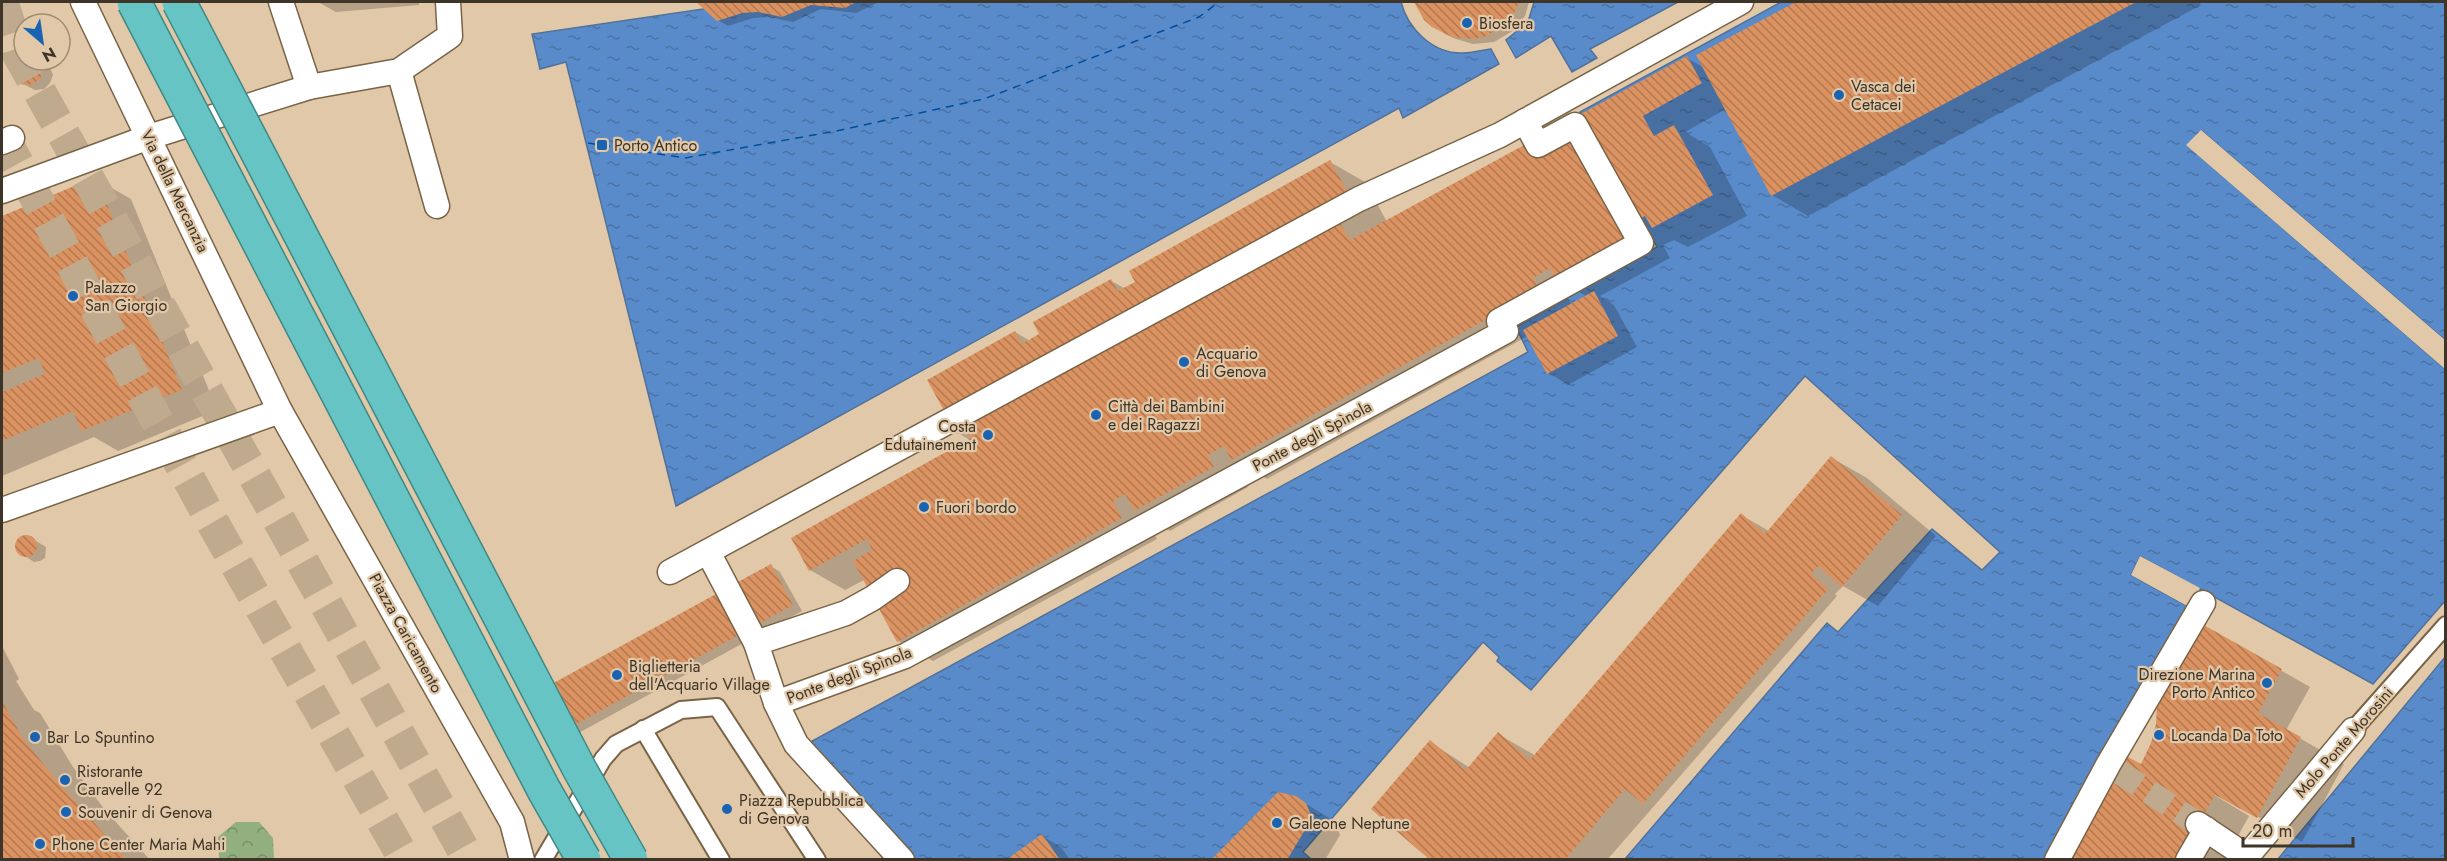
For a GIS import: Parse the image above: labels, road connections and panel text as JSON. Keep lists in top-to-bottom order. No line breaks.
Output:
{"streets":{"street":["Via della Mercanzia","Ponte degli Spìnola","Piazza Caricamento","Molo Ponte Morosini"]},"crossings":[["Via della Mercanzia","Piazza Caricamento"]],"places":{"other":["Biosfera","Vasca dei Cetacei","Palazzo San Giorgio","Acquario di Genova","Città dei Bambini e dei Ragazzi","Costa Edutainement","Fuori bordo","Biglietteria dell'Acquario Village","Direzione Marina Porto Antico","Locanda Da Toto","Bar Lo Spuntino","Ristorante Caravelle 92","Piazza Repubblica di Genova","Souvenir di Genova","Galeone Neptune","Phone Center Maria Mahi"],"transit":["Porto Antico"]},"scale_bar":"20 m","north":"bottom right"}
